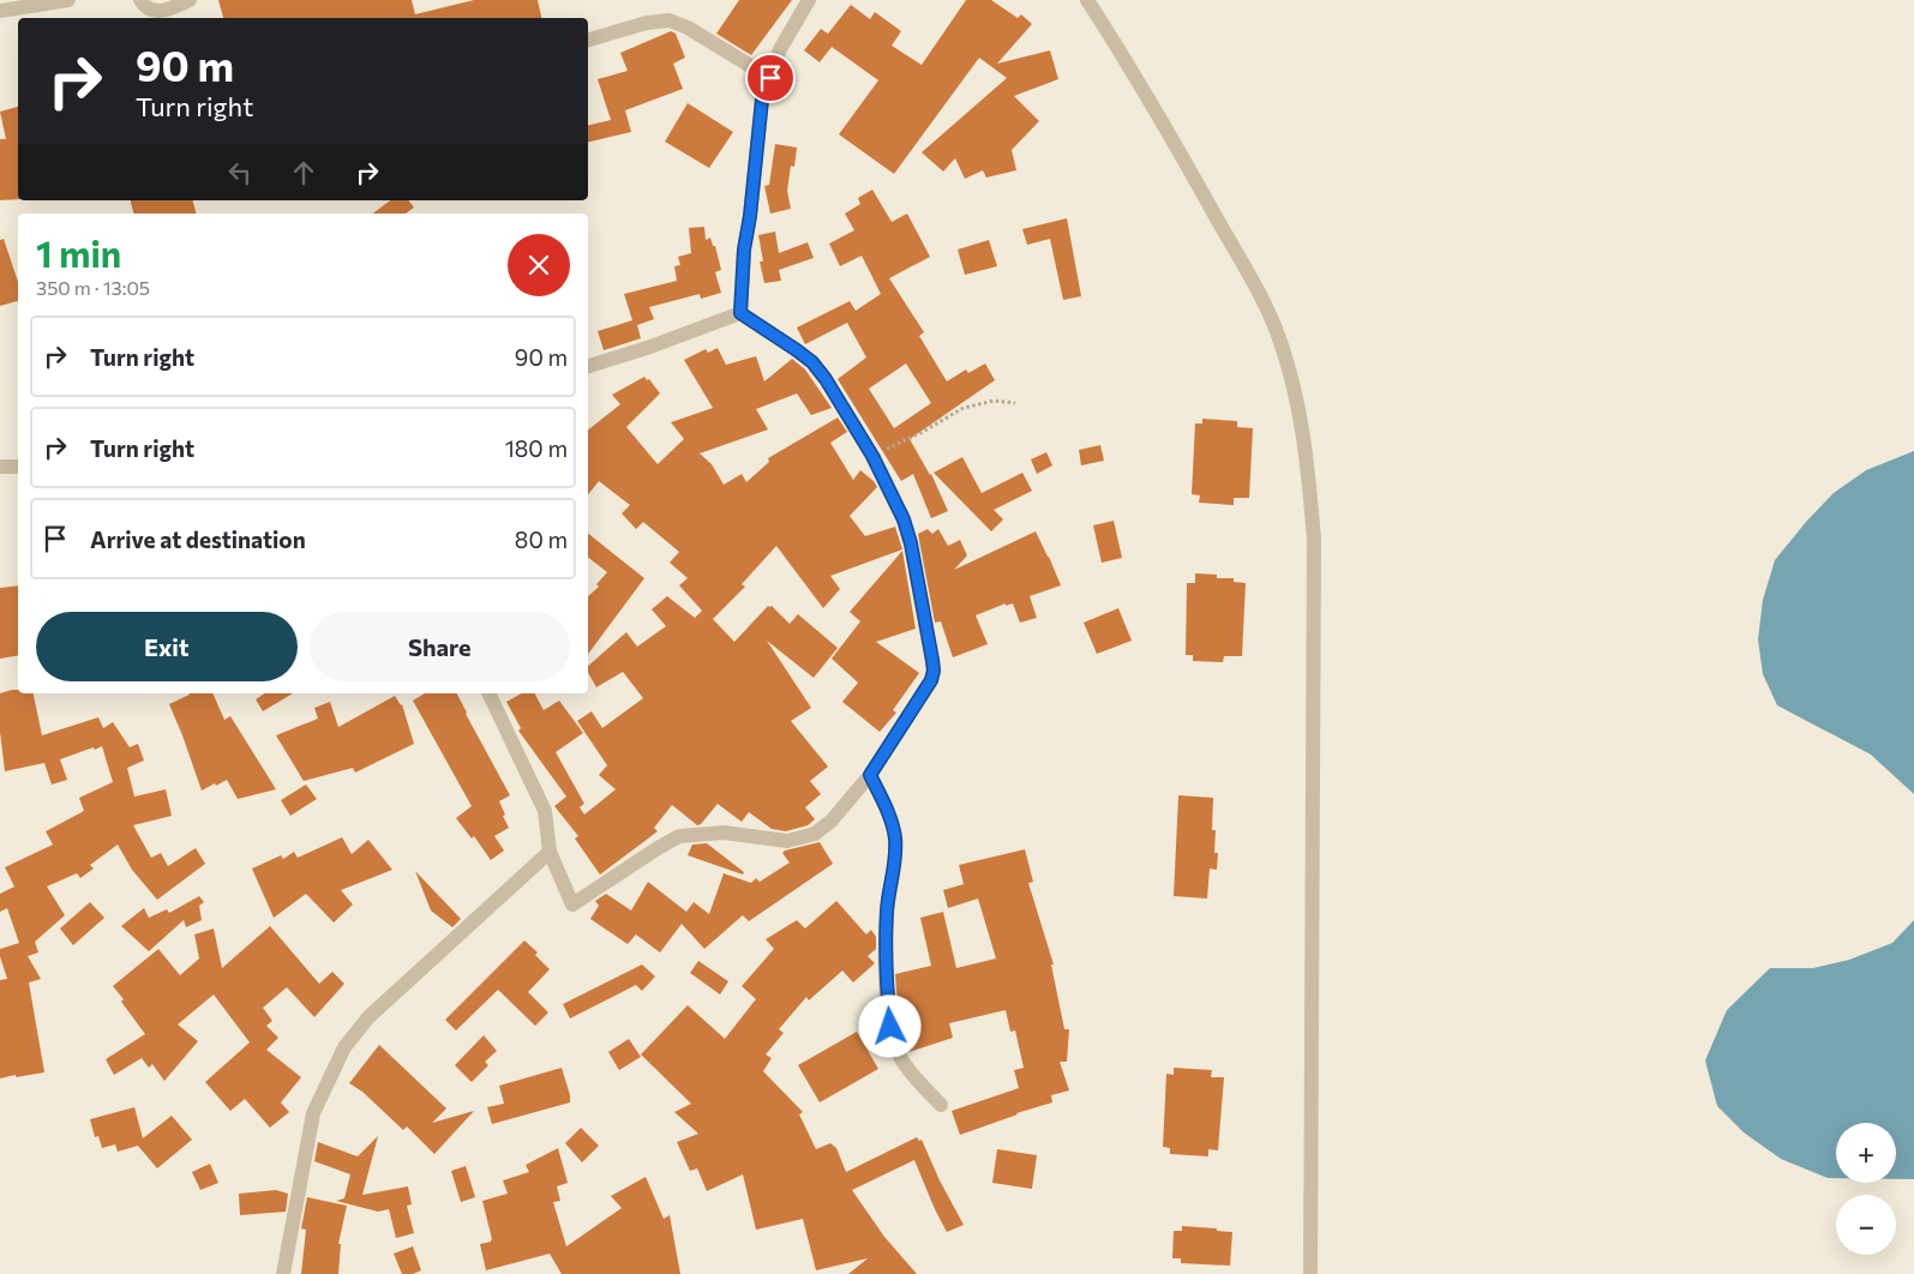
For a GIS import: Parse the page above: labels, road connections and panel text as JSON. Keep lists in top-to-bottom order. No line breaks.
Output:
{"page":{"turn":["90 m","Turn right"],"heading":["1 min","350 m · 13:05"],"list":[{"name":"Turn right","value":"90 m"},{"name":"Turn right","value":"180 m"},{"name":"Arrive at destination","value":"80 m"}],"buttons":["Exit","Share"],"map_buttons":["+","−"]}}
